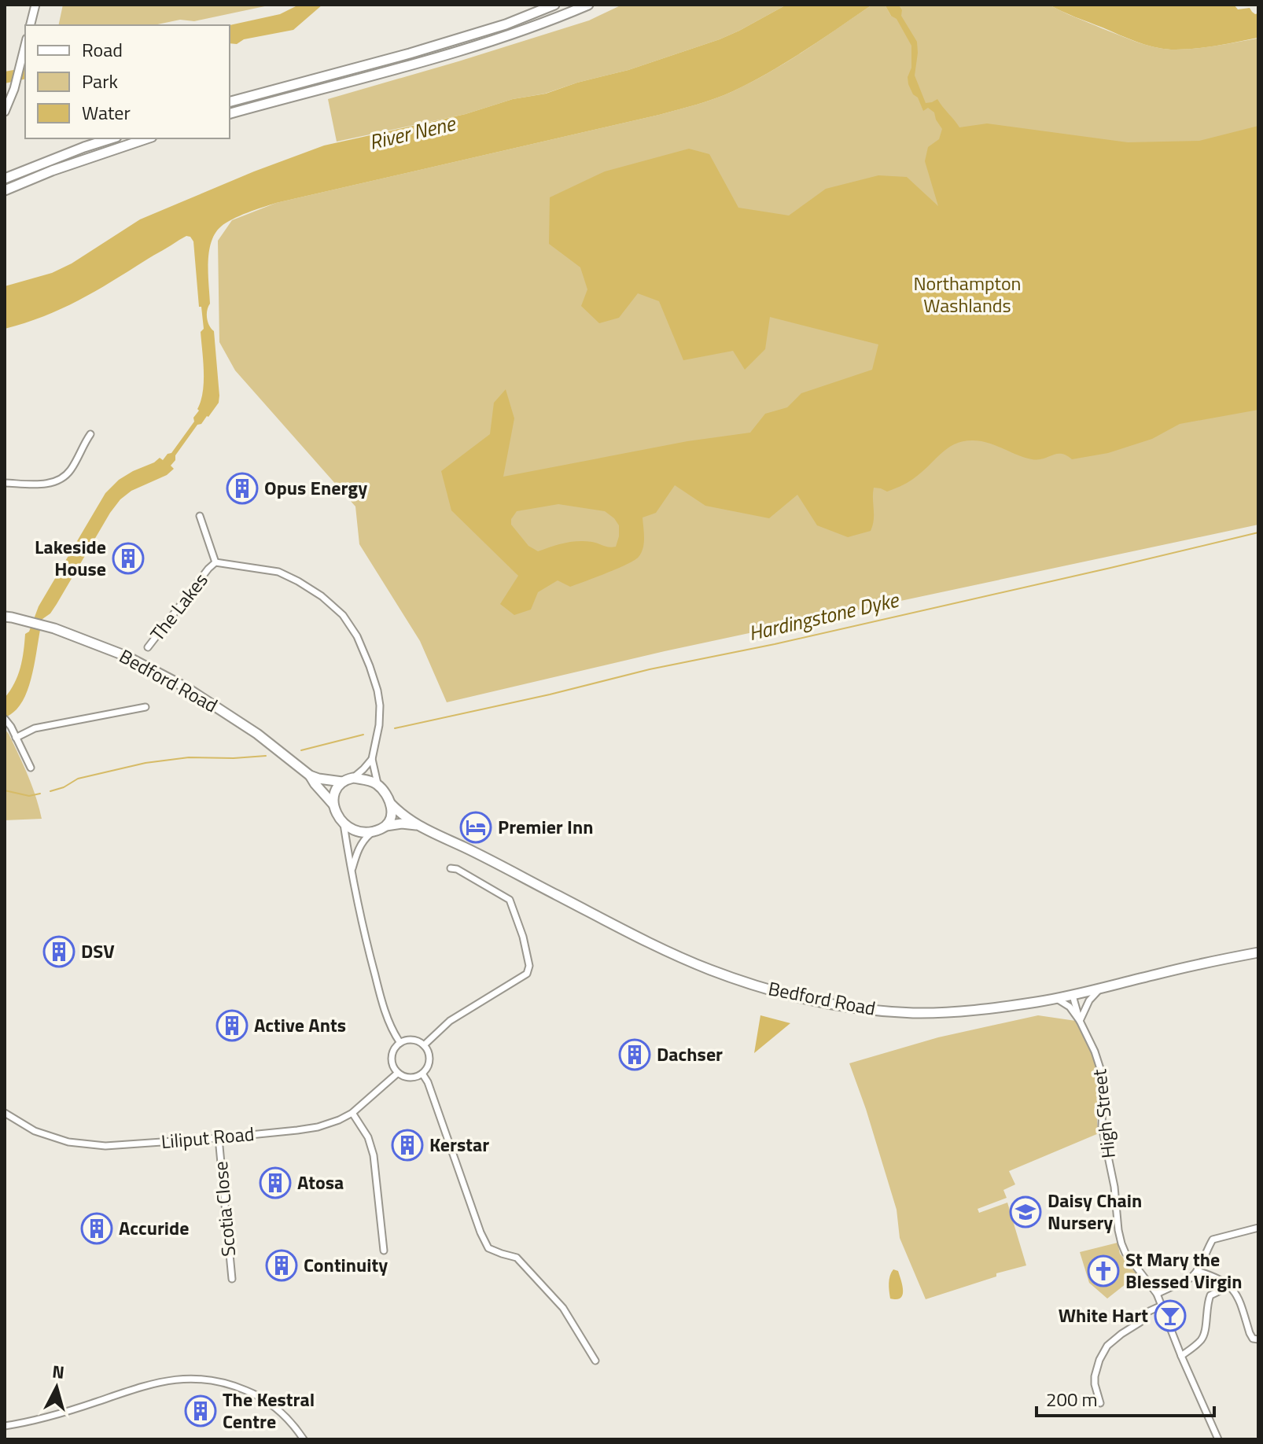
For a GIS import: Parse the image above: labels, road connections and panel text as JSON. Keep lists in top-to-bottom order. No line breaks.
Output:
{"streets":{"highway":["Bedford Road"],"street":["The Lakes","High Street","Liliput Road","Scotia Close"]},"crossings":[["The Lakes","Bedford Road"],["Bedford Road","High Street"],["Liliput Road","Scotia Close"]],"water":["River Nene","Hardingstone Dyke"],"parks":["Northampton Washlands"],"places":{"building":["Opus Energy","Lakeside House","DSV","Active Ants","Dachser","Kerstar","Atosa","Accuride","Continuity","The Kestral Centre"],"hotel":["Premier Inn"],"school or university":["Daisy Chain Nursery"],"church":["St Mary the Blessed Virgin"],"bar":["White Hart"]},"legend":["Road","Park","Water"],"scale_bar":"200 m","north":"top"}
